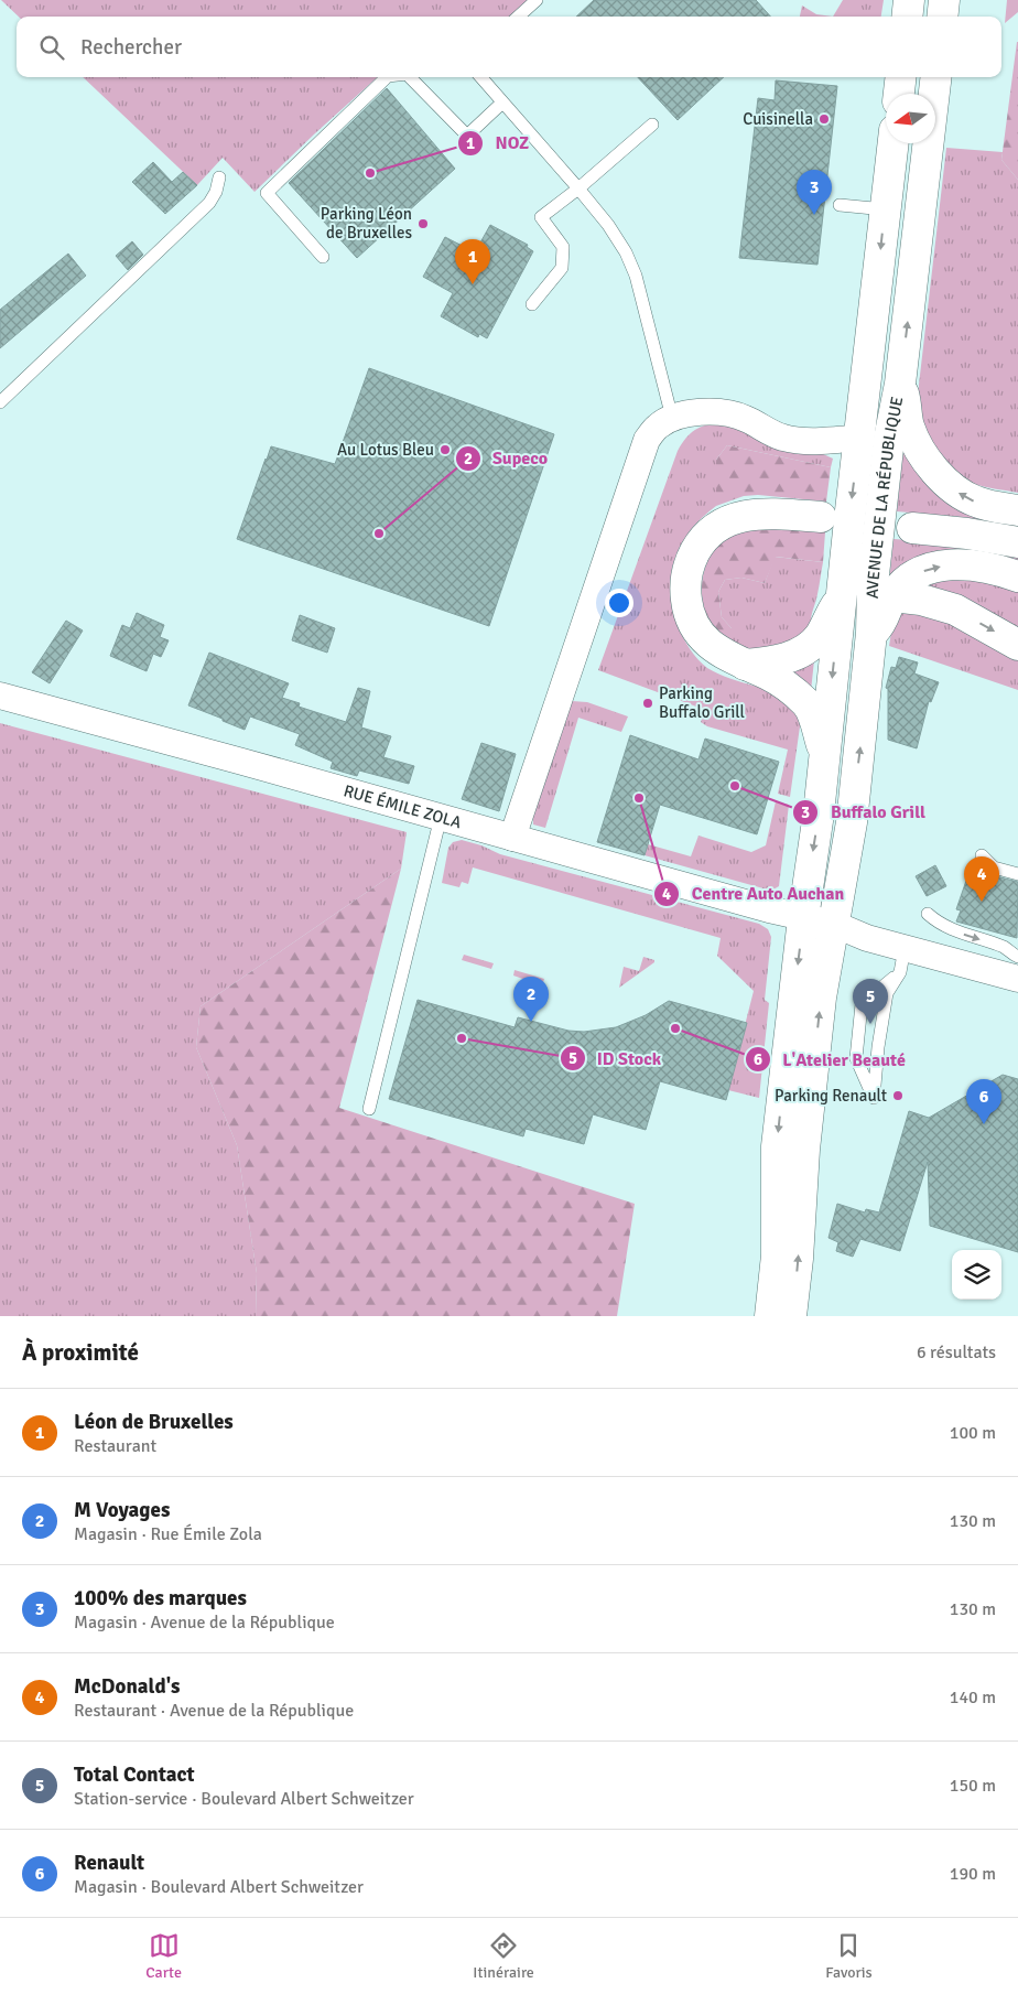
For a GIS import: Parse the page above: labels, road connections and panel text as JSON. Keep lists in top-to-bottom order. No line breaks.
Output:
{"streets":{"main road":["AVENUE DE LA RÉPUBLIQUE"],"street":["RUE ÉMILE ZOLA"]},"crossings":[["AVENUE DE LA RÉPUBLIQUE","RUE ÉMILE ZOLA"]],"places":["Cuisinella","NOZ","Parking Léon de Bruxelles","Au Lotus Bleu","Supeco","Parking Buffalo Grill","Buffalo Grill","Centre Auto Auchan","L'Atelier Beauté","ID Stock","Parking Renault"],"north":"left","page":{"search":"Rechercher","pins":["3","1","4","2","5","6"],"heading":["À proximité","6 résultats"],"list":[{"mark":"1","name":"Léon de Bruxelles","note":"Restaurant","value":"100 m"},{"mark":"2","name":"M Voyages","note":"Magasin · Rue Émile Zola","value":"130 m"},{"mark":"3","name":"100% des marques","note":"Magasin · Avenue de la République","value":"130 m"},{"mark":"4","name":"McDonald's","note":"Restaurant · Avenue de la République","value":"140 m"},{"mark":"5","name":"Total Contact","note":"Station-service · Boulevard Albert Schweitzer","value":"150 m"},{"mark":"6","name":"Renault","note":"Magasin · Boulevard Albert Schweitzer","value":"190 m"}],"nav":["Carte","Itinéraire","Favoris"]}}
